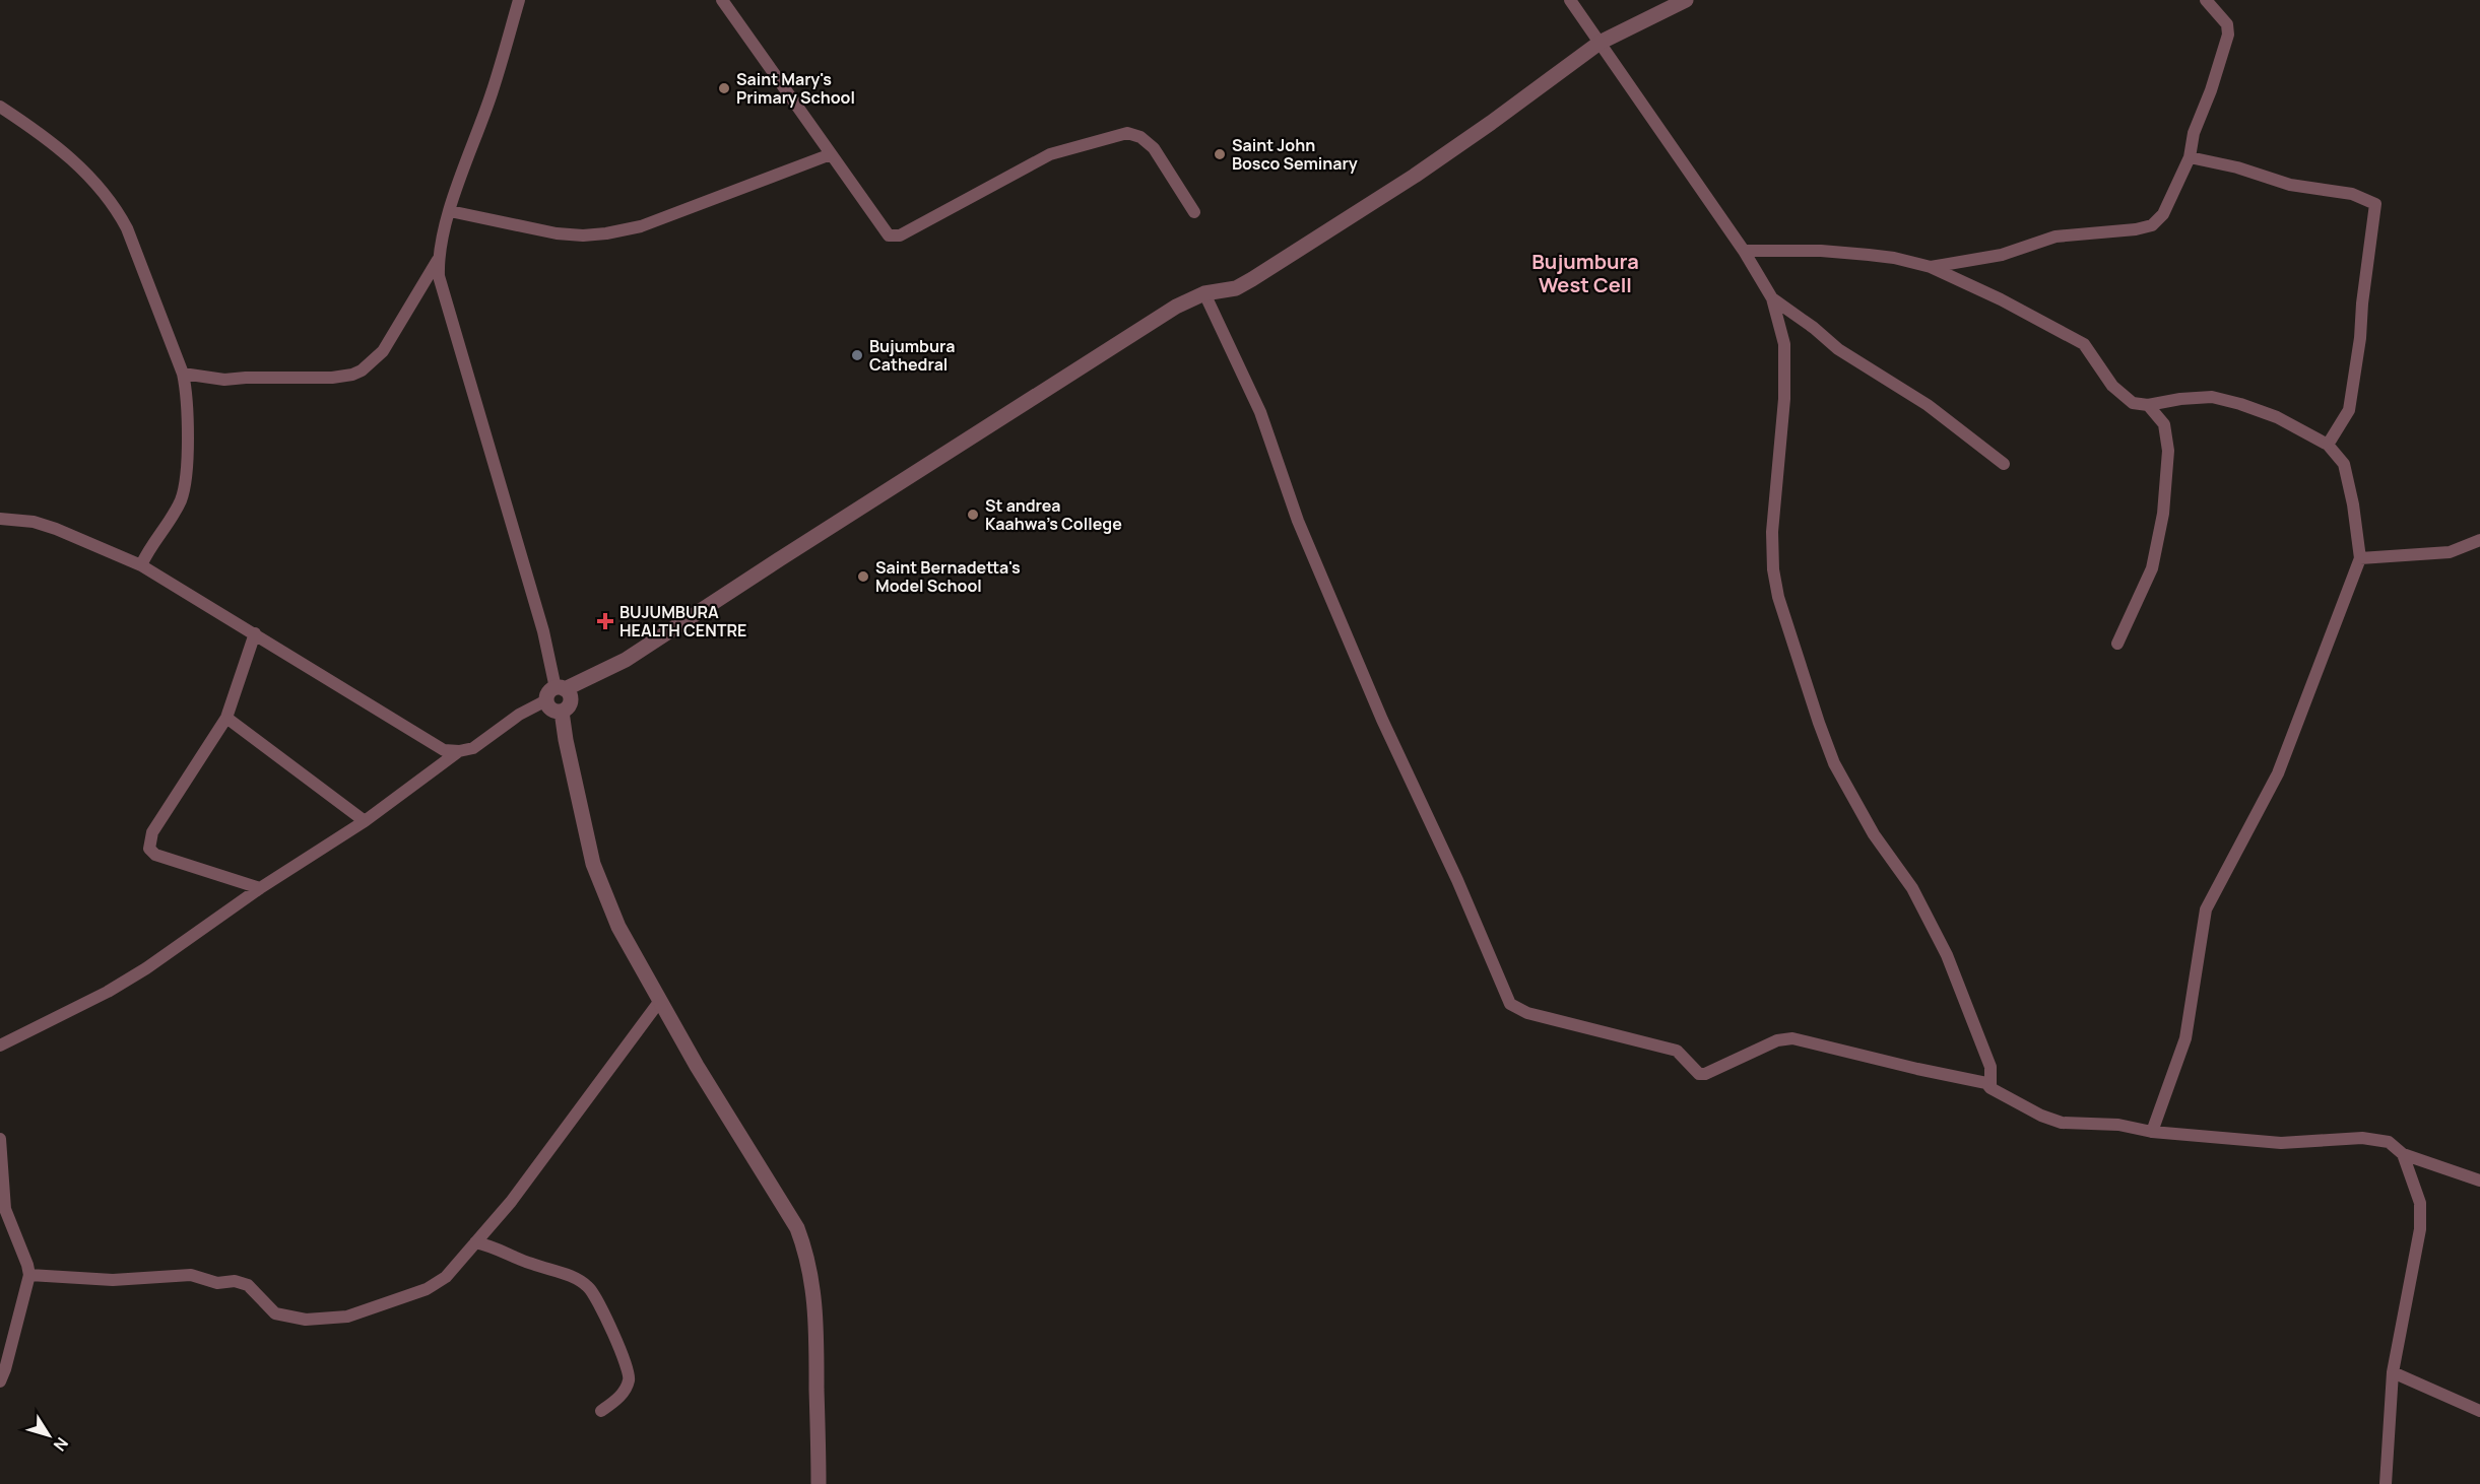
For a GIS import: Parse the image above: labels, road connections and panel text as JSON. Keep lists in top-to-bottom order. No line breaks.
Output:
{"districts":["Bujumbura West Cell"],"places":{"other":["Saint Mary's Primary School","Saint John Bosco Seminary","Bujumbura Cathedral","St andrea Kaahwa's College","Saint Bernadetta's Model School"],"health":["BUJUMBURA HEALTH CENTRE"]},"north":"bottom right"}
